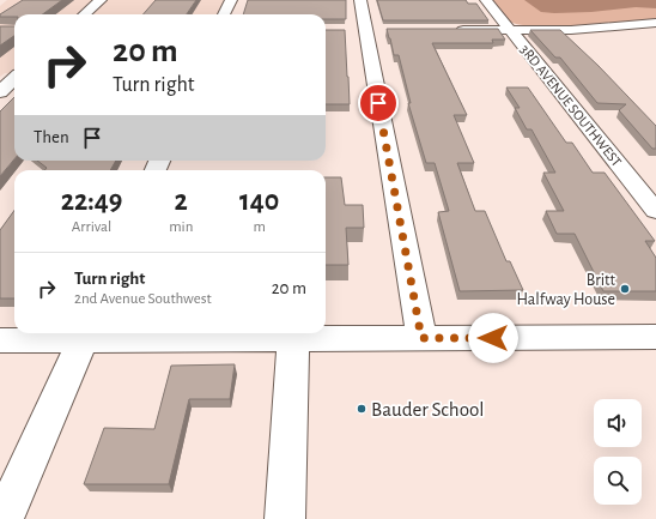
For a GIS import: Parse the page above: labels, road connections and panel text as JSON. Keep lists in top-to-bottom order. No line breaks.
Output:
{"streets":{"street":["3RD AVENUE SOUTHWEST"]},"places":["Britt Halfway House","Bauder School"],"page":{"turn":["20 m","Turn right"],"then":"Then","eta":["22:49","Arrival","2","min","140","m"],"list":[{"name":"Turn right","note":"2nd Avenue Southwest","value":"20 m"}]}}
